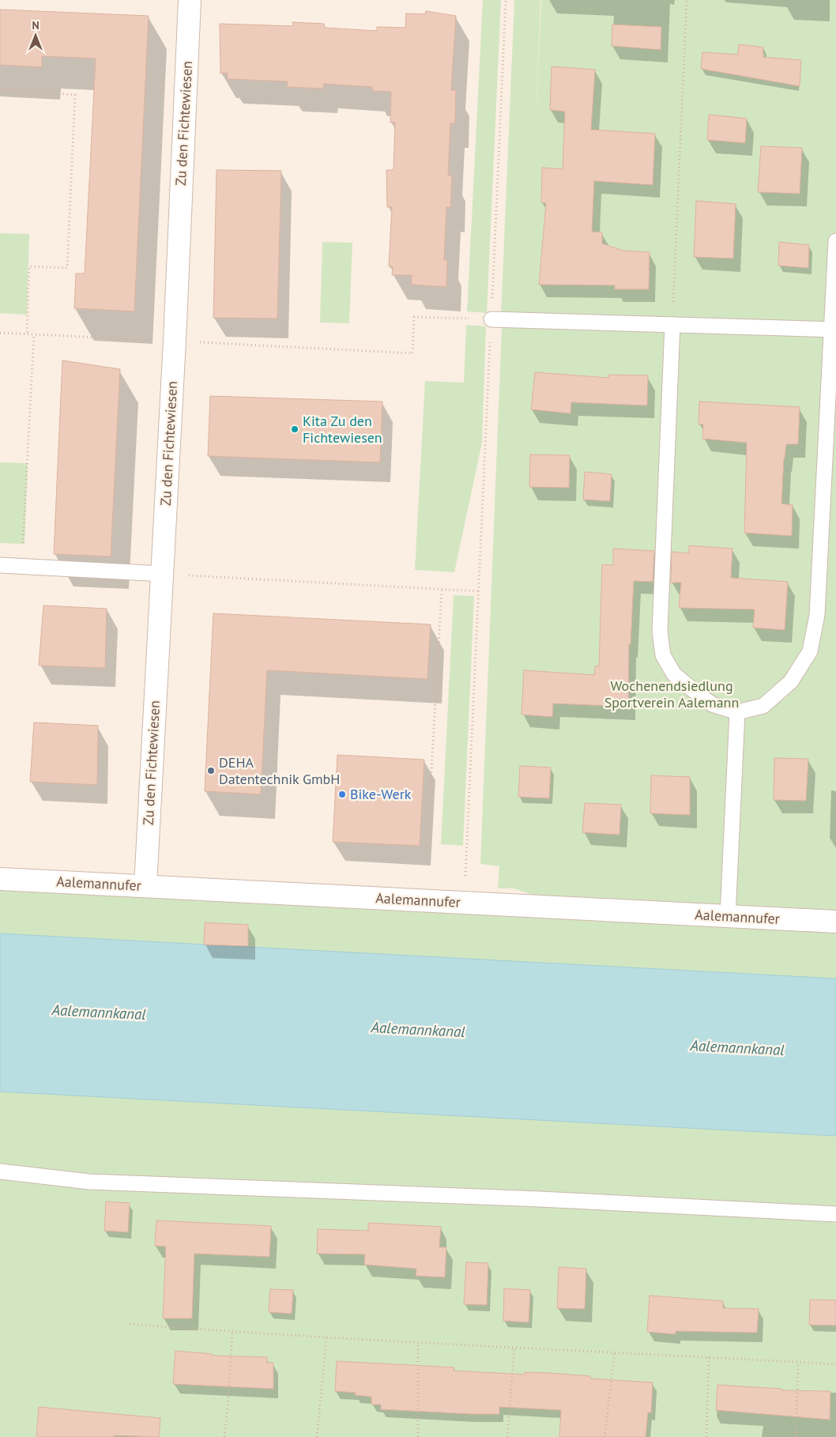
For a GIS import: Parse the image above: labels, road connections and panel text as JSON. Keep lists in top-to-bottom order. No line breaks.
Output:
{"streets":{"street":["Zu den Fichtewiesen","Aalemannufer"]},"crossings":[["Zu den Fichtewiesen","Aalemannufer"]],"water":["Aalemannkanal"],"parks":["Wochenendsiedlung Sportverein Aalemann"],"places":["Kita Zu den Fichtewiesen","DEHA Datentechnik GmbH","Bike-Werk"],"north":"top"}
